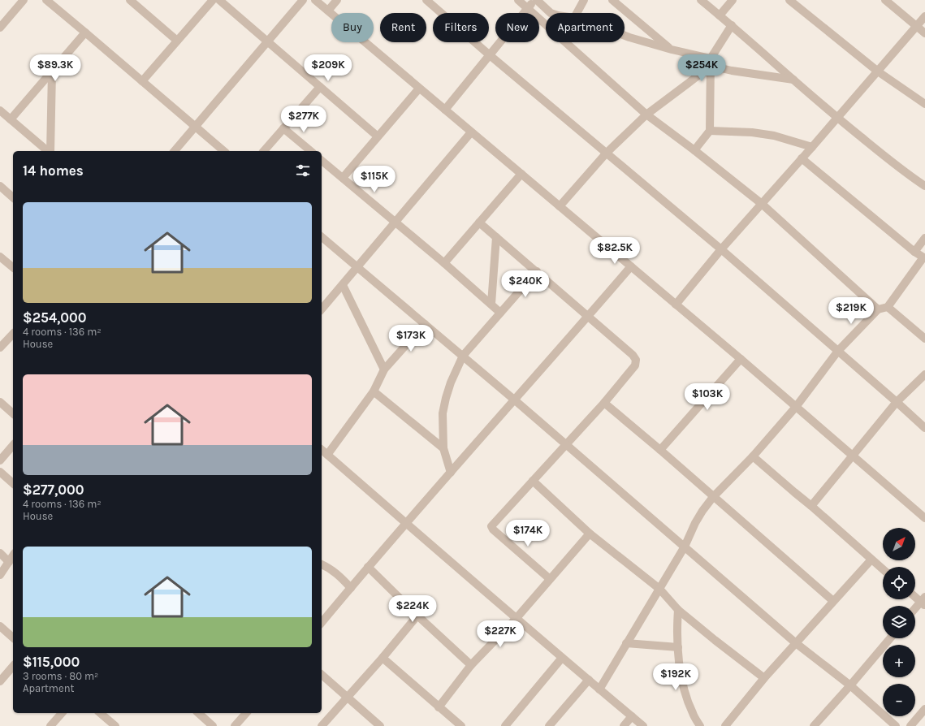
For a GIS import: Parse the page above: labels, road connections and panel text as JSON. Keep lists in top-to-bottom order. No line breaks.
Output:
{"north":"top right","page":{"chip":["Buy","Rent","Filters","New","Apartment"],"price":["$89.3K","$209K","$254K","$277K","$115K","$82.5K","$240K","$219K","$173K","$103K","$174K","$224K","$227K","$192K"],"heading":"14 homes","list":[{"name":"$254,000","note":"4 rooms · 136 m² · House"},{"name":"$277,000","note":"4 rooms · 136 m² · House"},{"name":"$115,000","note":"3 rooms · 80 m² · Apartment"}],"map_buttons":["+","−"]}}
